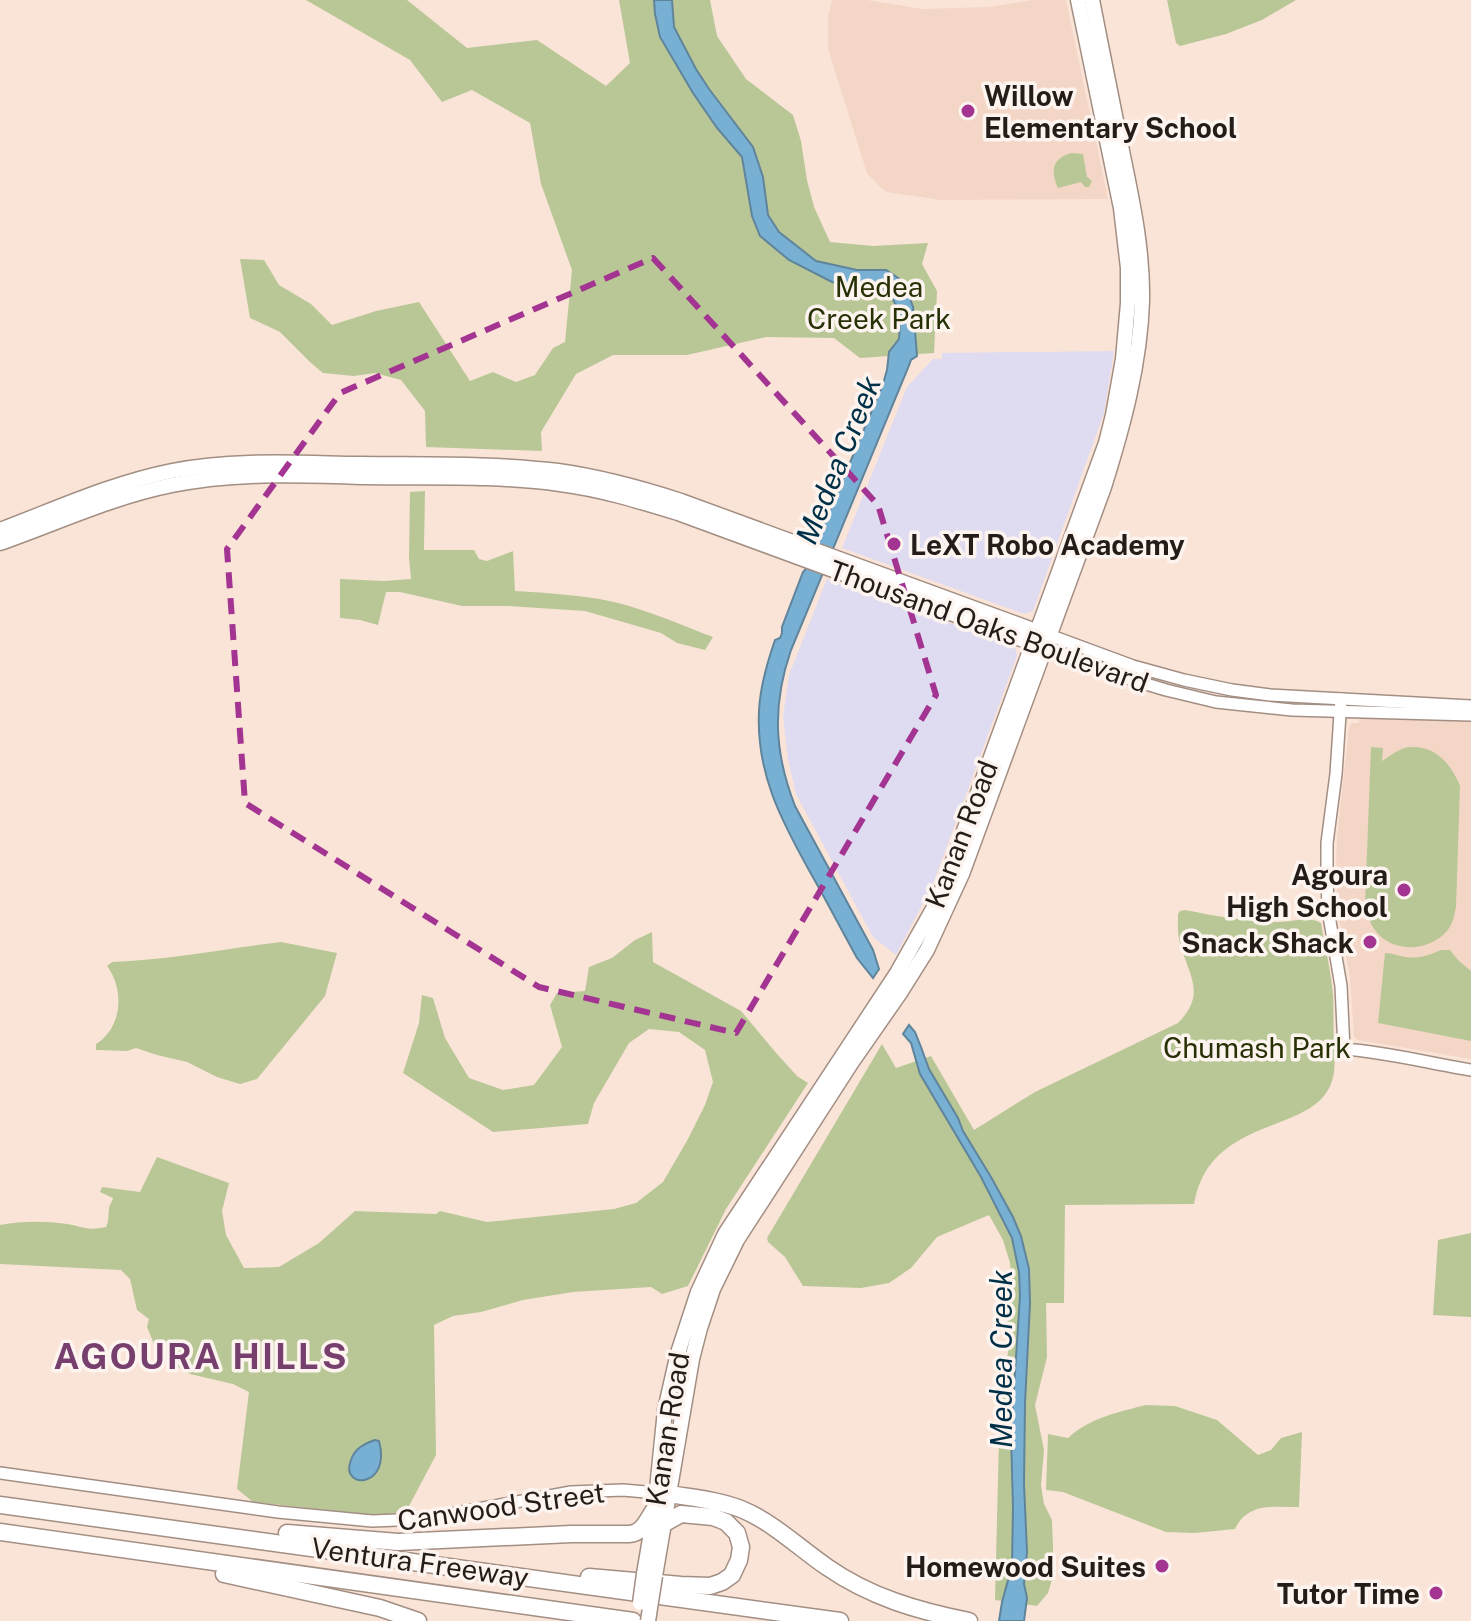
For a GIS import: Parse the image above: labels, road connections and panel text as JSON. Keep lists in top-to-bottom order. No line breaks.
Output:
{"streets":{"highway":["Ventura Freeway"],"main road":["Thousand Oaks Boulevard","Kanan Road"],"street":["Canwood Street"]},"crossings":[["Thousand Oaks Boulevard","Kanan Road"],["Kanan Road","Canwood Street"],["Kanan Road","Ventura Freeway"]],"districts":["AGOURA HILLS"],"water":["Medea Creek"],"parks":["Medea Creek Park","Chumash Park"],"places":["Willow Elementary School","LeXT Robo Academy","Agoura High School","Snack Shack","Homewood Suites","Tutor Time"]}
